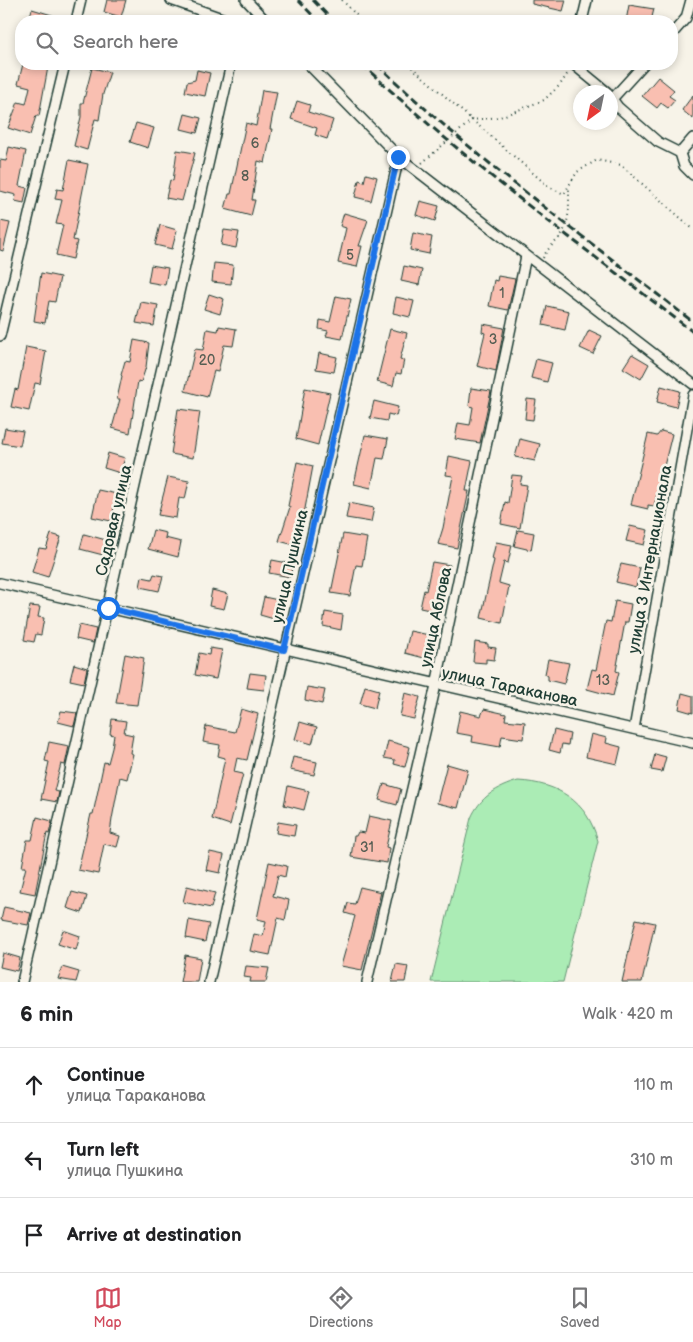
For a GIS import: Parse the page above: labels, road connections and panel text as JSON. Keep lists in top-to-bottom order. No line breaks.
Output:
{"streets":{"street":["Садовая улица","улица 3 Интернационала","улица Пушкина","улица Аблова","улица Тараканова"]},"crossings":[["Садовая улица","улица Тараканова"],["улица 3 Интернационала","улица Тараканова"],["улица Пушкина","улица Тараканова"],["улица Аблова","улица Тараканова"]],"house_numbers":["6","8","5","1","3","20","13","31"],"north":"bottom left","page":{"search":"Search here","heading":["6 min","Walk · 420 m"],"list":[["Continue","улица Тараканова","110 m"],["Turn left","улица Пушкина","310 m"],"Arrive at destination"],"nav":["Map","Directions","Saved"]}}
